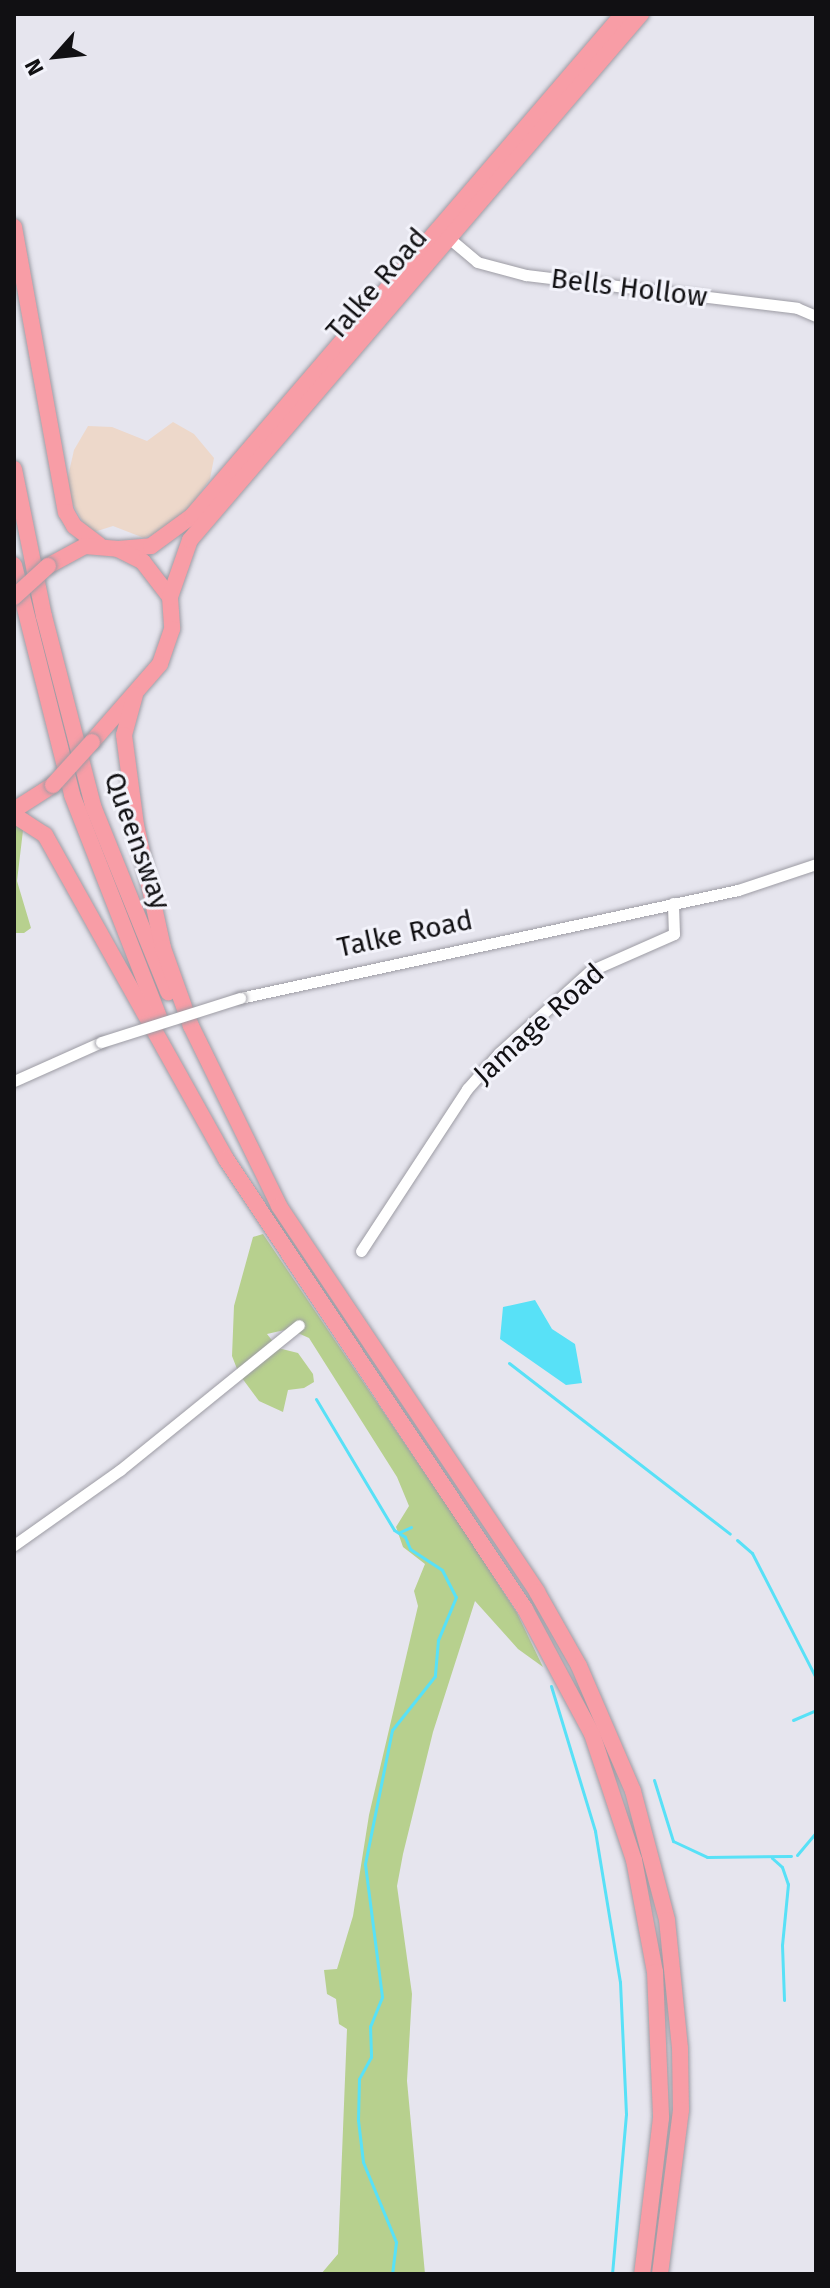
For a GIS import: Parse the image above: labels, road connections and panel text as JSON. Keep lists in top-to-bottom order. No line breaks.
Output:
{"streets":{"highway":["Talke Road","Queensway"],"street":["Bells Hollow","Jamage Road"]},"crossings":[["Talke Road","Bells Hollow"],["Talke Road","Jamage Road"]],"north":"bottom left"}
